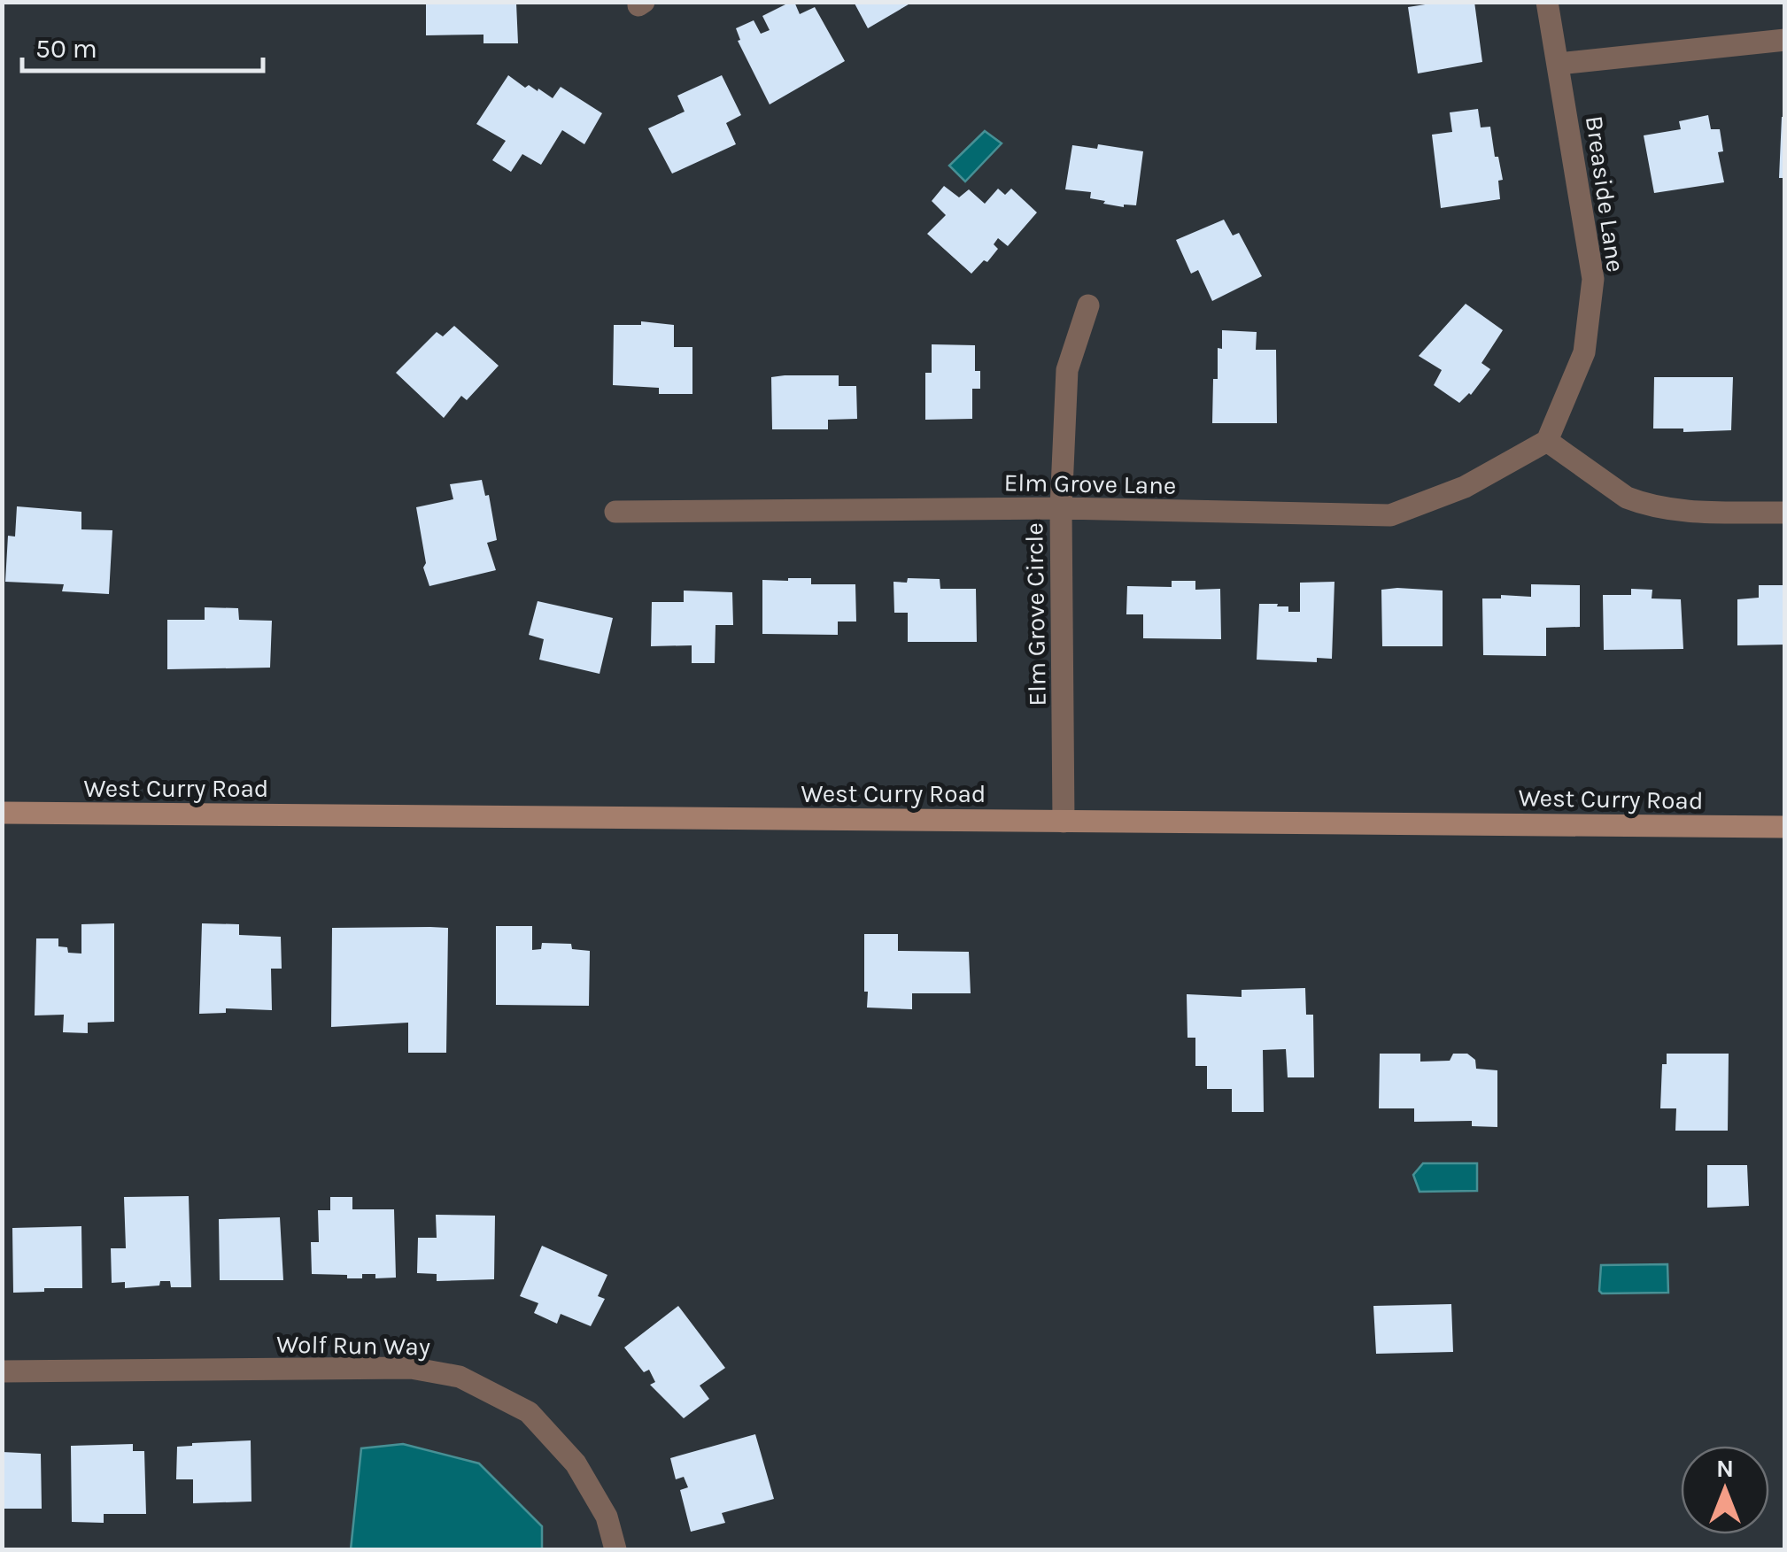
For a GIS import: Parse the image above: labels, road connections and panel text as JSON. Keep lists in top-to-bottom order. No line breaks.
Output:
{"streets":{"street":["Breaside Lane","Elm Grove Lane","Elm Grove Circle","West Curry Road","Wolf Run Way"]},"crossings":[["Breaside Lane","Elm Grove Lane"],["Elm Grove Lane","Elm Grove Circle"],["Elm Grove Circle","West Curry Road"]],"scale_bar":"50 m","north":"top"}
